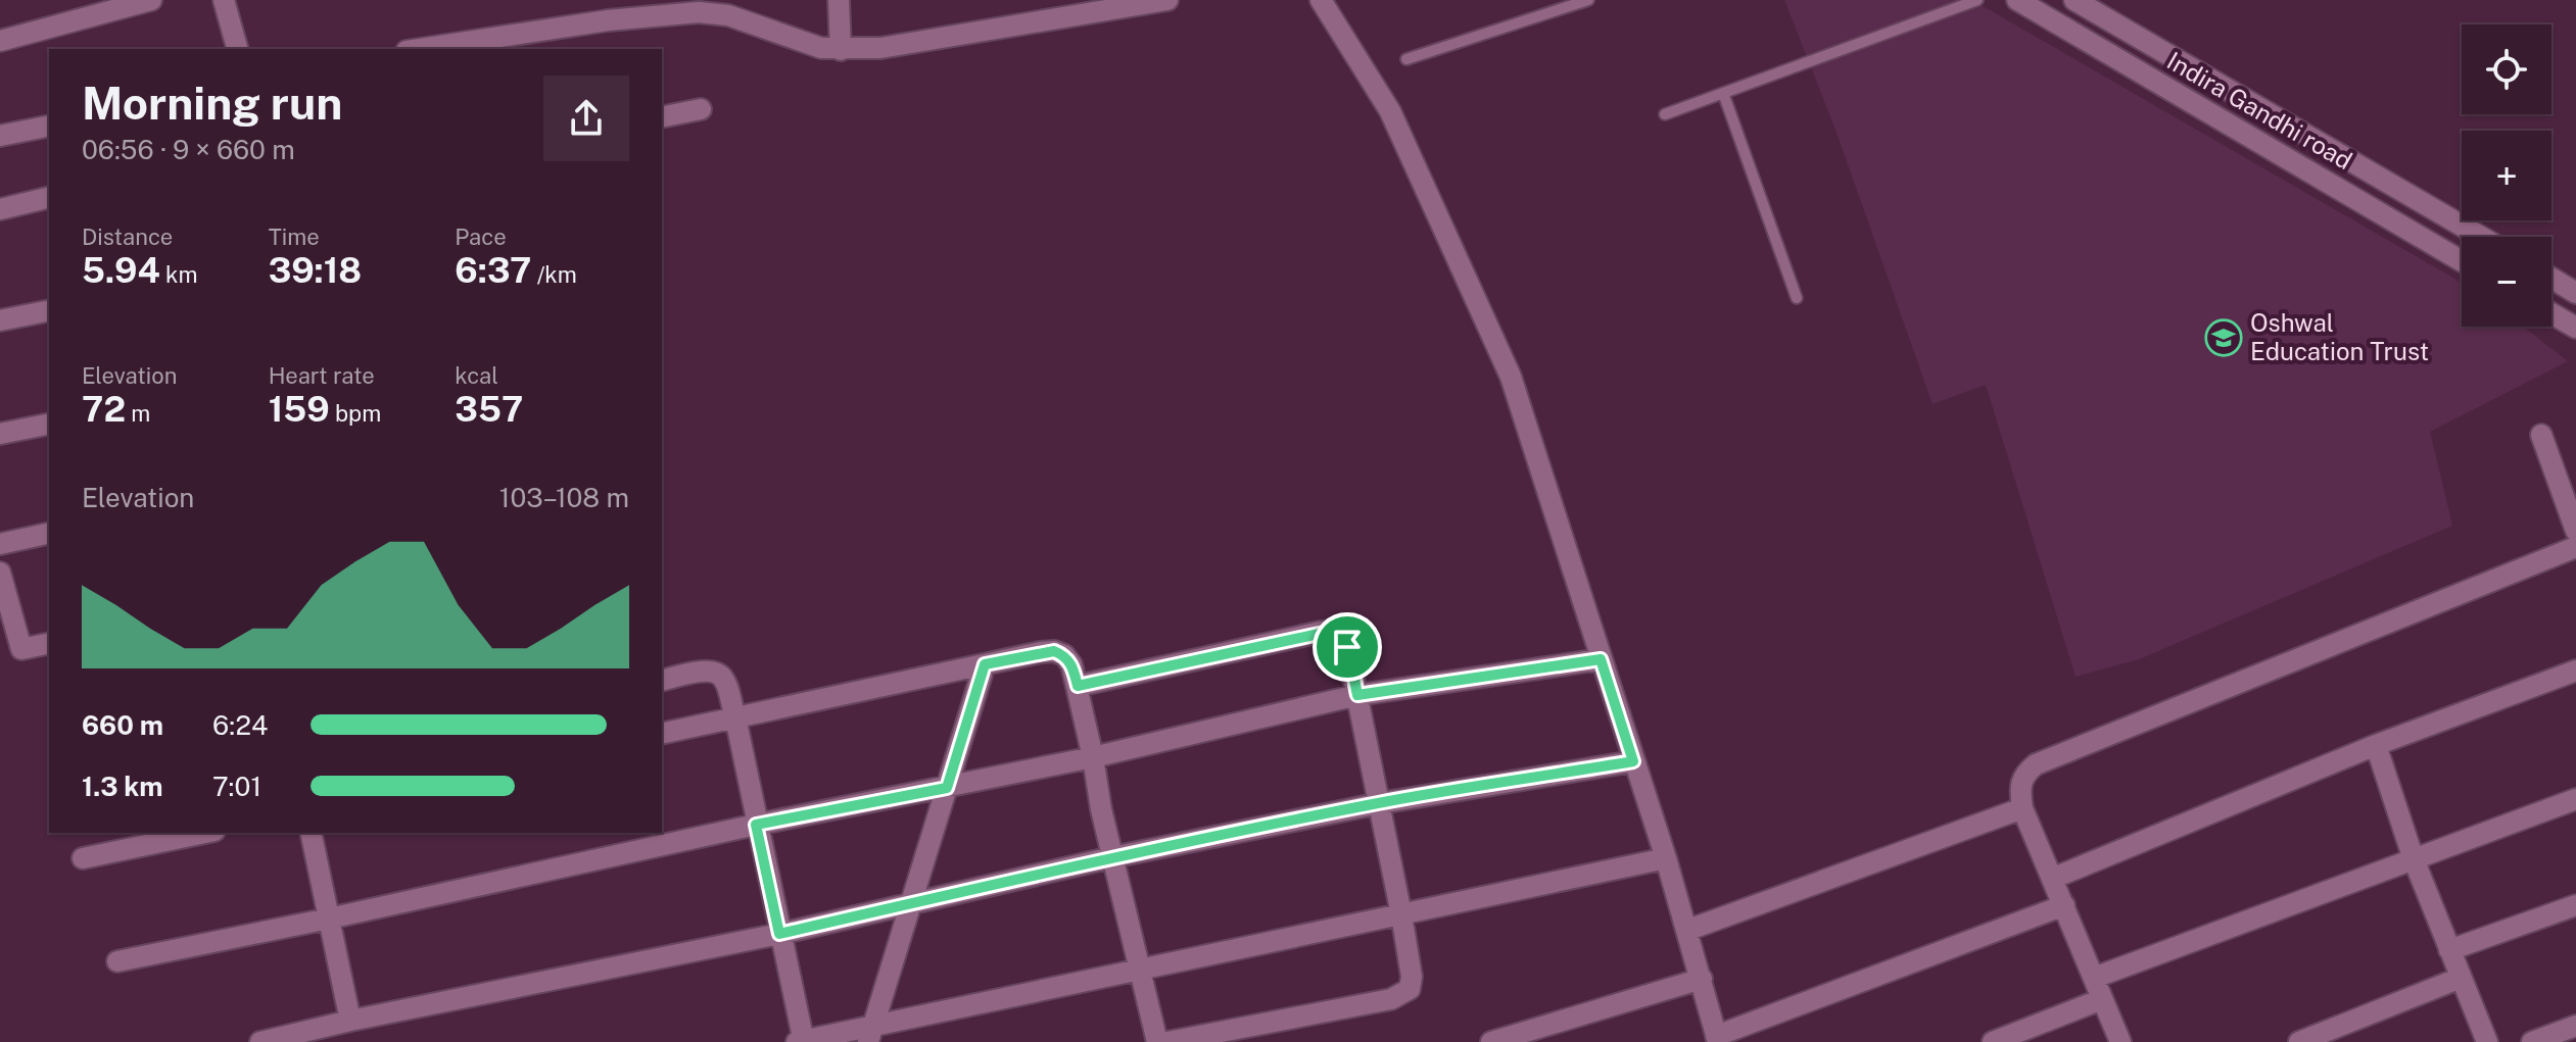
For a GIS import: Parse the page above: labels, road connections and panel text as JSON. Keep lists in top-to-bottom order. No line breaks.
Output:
{"streets":{"street":["Indira Gandhi road"]},"places":{"school or university":["Oshwal Education Trust"]},"page":{"map_buttons":["+","−"],"heading":["Morning run","06:56 · 9 × 660 m"],"stats":[["Distance","5.94 km"],["Time","39:18"],["Pace","6:37 /km"],["Elevation","72 m"],["Heart rate","159 bpm"],["kcal","357"]],"chart":["Elevation","103–108 m"],"list":[{"name":"660 m","note":"6:24"},{"name":"1.3 km","note":"7:01"}]}}
